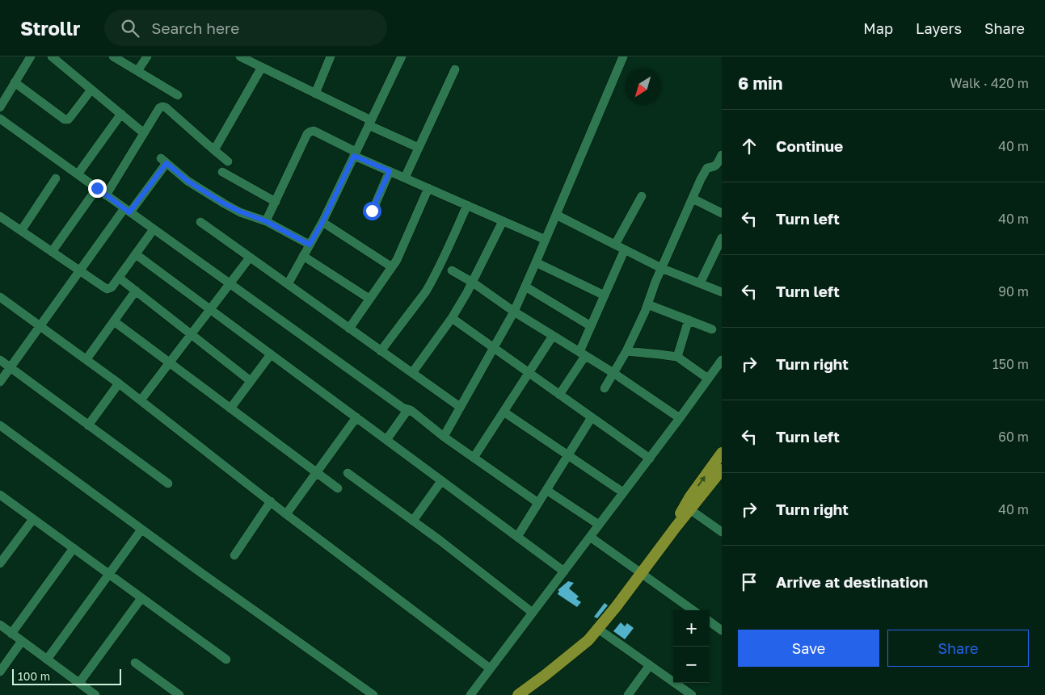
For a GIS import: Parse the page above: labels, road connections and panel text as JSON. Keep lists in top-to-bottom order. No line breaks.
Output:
{"scale_bar":"100 m","north":"bottom left","page":{"header":"Strollr","search":"Search here","nav":["Map","Layers","Share"],"heading":["6 min","Walk · 420 m"],"list":[["Continue","40 m"],["Turn left","40 m"],["Turn left","90 m"],["Turn right","150 m"],["Turn left","60 m"],["Turn right","40 m"],"Arrive at destination"],"map_buttons":["+","−"],"buttons":["Save","Share"],"scale":"100 m"}}
